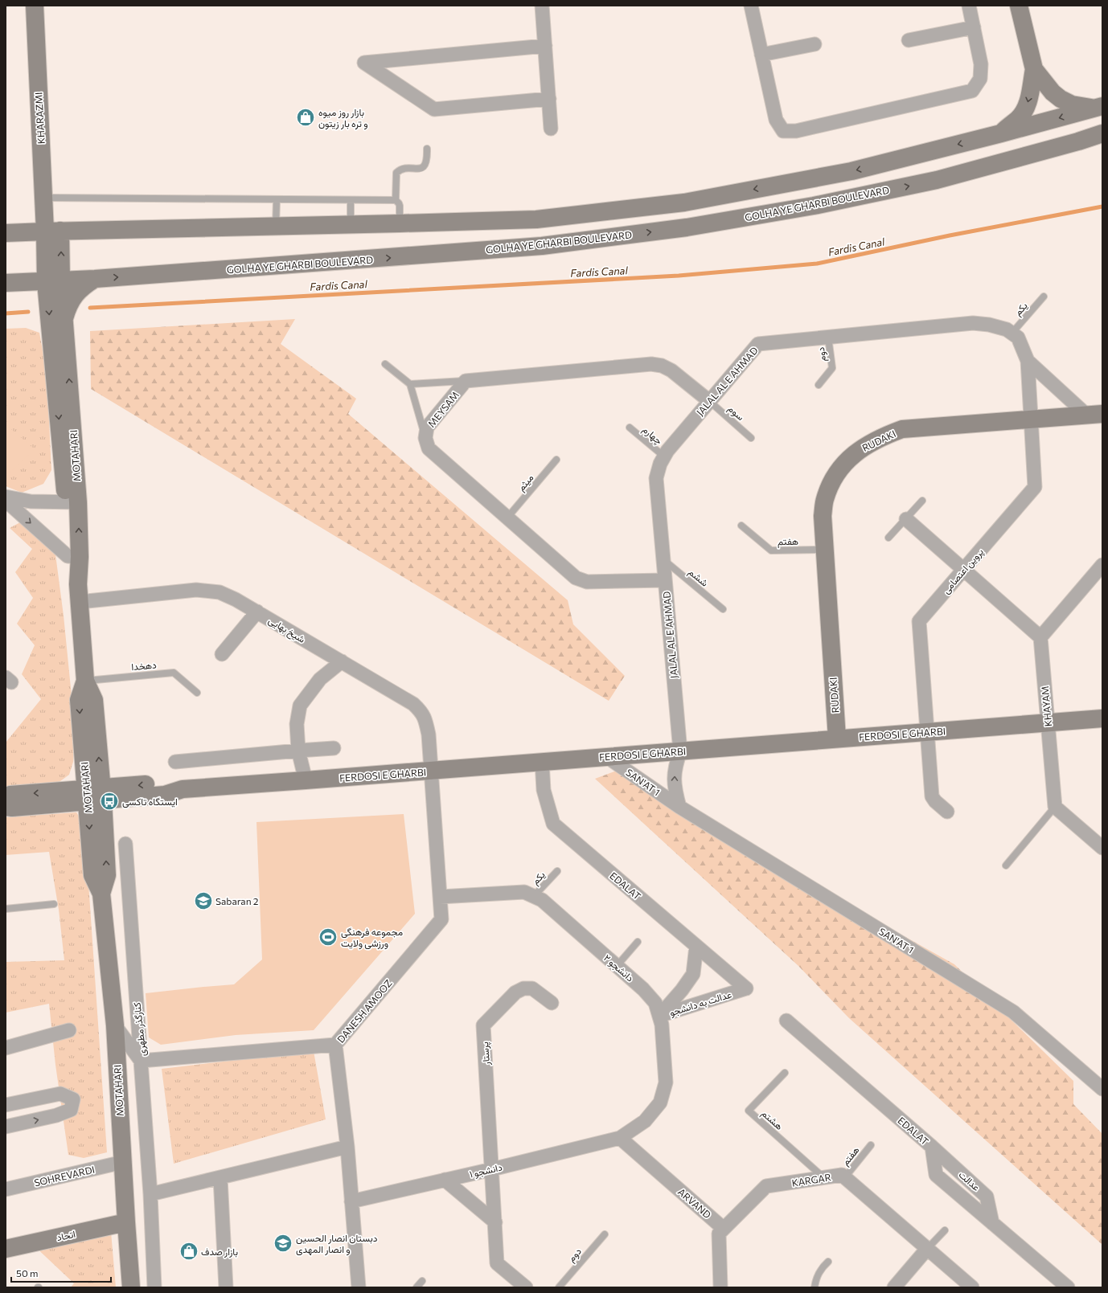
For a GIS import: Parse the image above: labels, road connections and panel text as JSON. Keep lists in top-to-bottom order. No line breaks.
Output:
{"streets":{"main road":["KHARAZMI","GOLHA YE GHARBI BOULEVARD","RUDAKI","MOTAHARI","FERDOSI E GHARBI","اتحاد"],"street":["JALAL AL E AHMAD","MEYSAM","پروین اعتصامی","شیخ بهایی","KHAYAM","SAN'AT 1","EDALAT","دانشجو ۲","عدالت به دانشجو","DANESH AMOOZ","کنارگذر مطهری","پرستار","دانشجو ۱","SOHREVARDI","KARGAR","عدالت","ARVAND"],"lane":["یکم","دوم","سوم","چهارم","میثم","هفتم","ششم","دهخدا","هشتم"]},"crossings":[["KHARAZMI","MOTAHARI"],["GOLHA YE GHARBI BOULEVARD","MOTAHARI"],["یکم","JALAL AL E AHMAD"],["یکم","دانشجو ۲"],["دوم","JALAL AL E AHMAD"],["JALAL AL E AHMAD","MEYSAM"],["JALAL AL E AHMAD","سوم"],["JALAL AL E AHMAD","چهارم"],["JALAL AL E AHMAD","ششم"],["JALAL AL E AHMAD","FERDOSI E GHARBI"],["JALAL AL E AHMAD","SAN'AT 1"],["MEYSAM","میثم"],["RUDAKI","هفتم"],["RUDAKI","پروین اعتصامی"],["RUDAKI","FERDOSI E GHARBI"],["MOTAHARI","شیخ بهایی"],["MOTAHARI","دهخدا"],["MOTAHARI","FERDOSI E GHARBI"],["MOTAHARI","SOHREVARDI"],["MOTAHARI","اتحاد"],["هفتم","KARGAR"],["پروین اعتصامی","FERDOSI E GHARBI"],["شیخ بهایی","FERDOSI E GHARBI"],["شیخ بهایی","DANESH AMOOZ"],["KHAYAM","FERDOSI E GHARBI"],["FERDOSI E GHARBI","SAN'AT 1"],["FERDOSI E GHARBI","EDALAT"],["FERDOSI E GHARBI","DANESH AMOOZ"],["EDALAT","عدالت به دانشجو"],["EDALAT","عدالت"],["دانشجو ۲","عدالت به دانشجو"],["دانشجو ۲","DANESH AMOOZ"],["دانشجو ۲","دانشجو ۱"],["دانشجو ۲","ARVAND"],["DANESH AMOOZ","کنارگذر مطهری"],["DANESH AMOOZ","دانشجو ۱"],["پرستار","دانشجو ۱"],["هشتم","KARGAR"],["دانشجو ۱","ARVAND"],["KARGAR","ARVAND"]],"water":["Fardis Canal"],"places":{"shop":["بازار روز میوه و تره بار زیتون","بازار صدف"],"bus stop":["ایستگاه تاکسی"],"school or university":["Sabaran 2","دبستان انصار الحسین و انصار المهدی"],"sports":["مجموعه فرهنگی ورزشی ولایت"]},"scale_bar":"50 m"}
